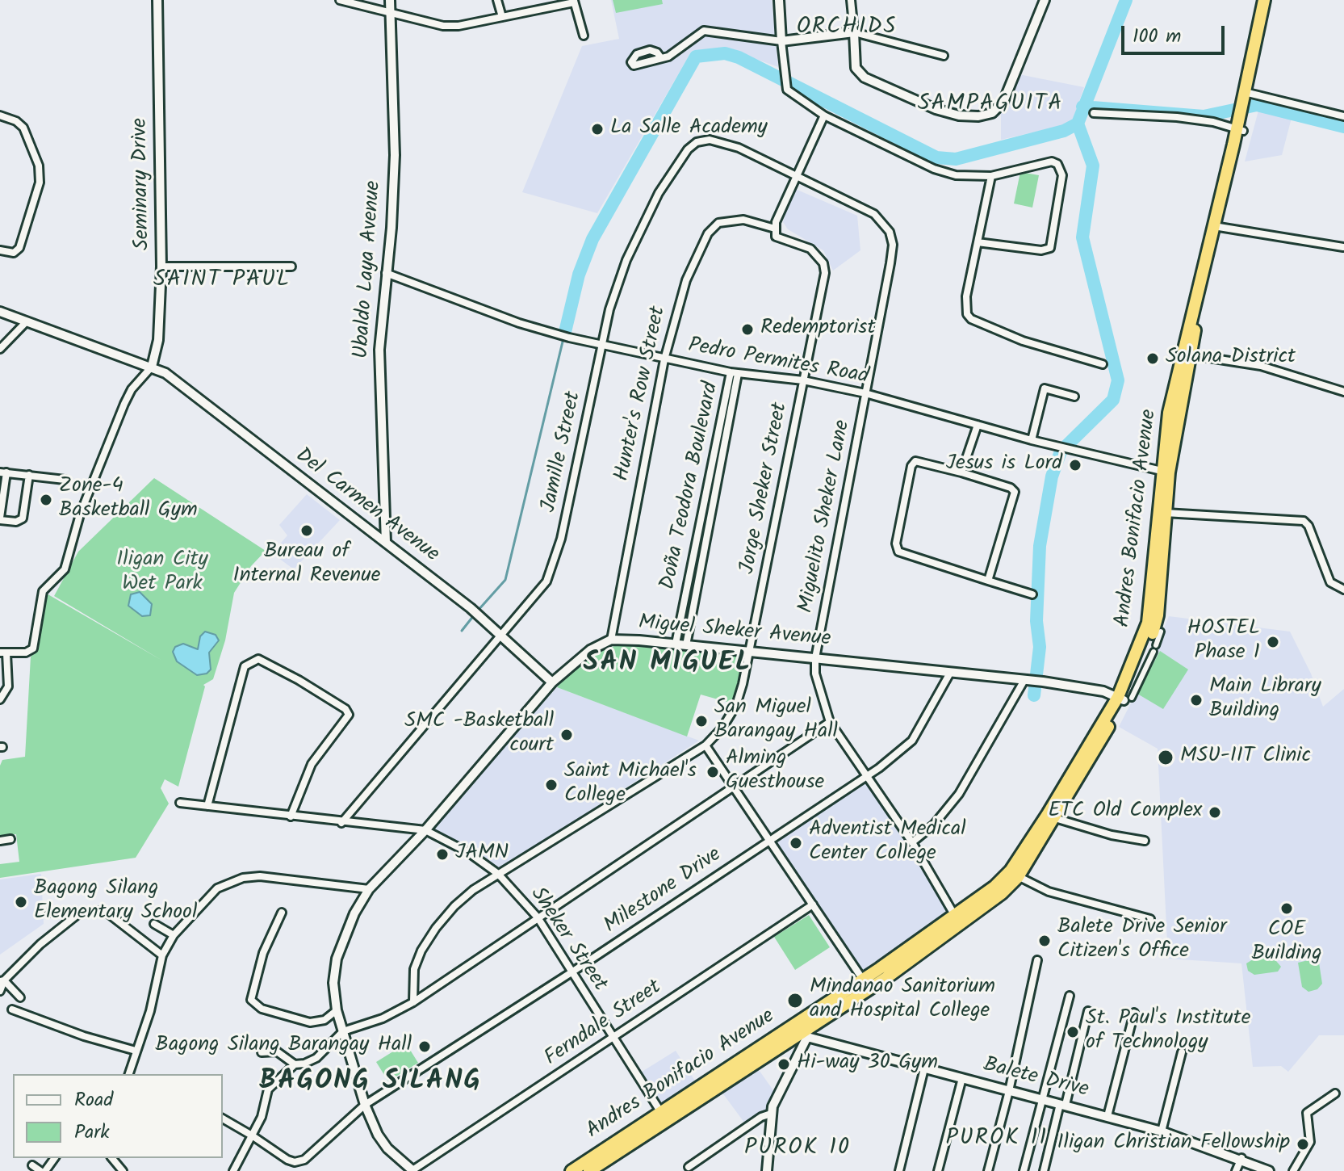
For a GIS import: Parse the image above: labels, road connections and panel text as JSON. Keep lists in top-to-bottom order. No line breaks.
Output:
{"streets":{"highway":["Andres Bonifacio Avenue"],"street":["Seminary Drive","Ubaldo Laya Avenue","Pedro Permites Road","Hunter's Row Street","Jamille Street","Doña Teodora Boulevard","Jorge Sheker Street","Del Carmen Avenue","Miguelito Sheker Lane","Miguel Sheker Avenue","Milestone Drive","Sheker Street","Ferndale Street","Balete Drive"]},"crossings":[["Seminary Drive","Del Carmen Avenue"],["Ubaldo Laya Avenue","Pedro Permites Road"],["Ubaldo Laya Avenue","Del Carmen Avenue"],["Pedro Permites Road","Hunter's Row Street"],["Pedro Permites Road","Jamille Street"],["Pedro Permites Road","Doña Teodora Boulevard"],["Pedro Permites Road","Jorge Sheker Street"],["Pedro Permites Road","Miguelito Sheker Lane"],["Pedro Permites Road","Andres Bonifacio Avenue"],["Hunter's Row Street","Jorge Sheker Street"],["Hunter's Row Street","Miguel Sheker Avenue"],["Jamille Street","Del Carmen Avenue"],["Jamille Street","Miguelito Sheker Lane"],["Jamille Street","Sheker Street"],["Doña Teodora Boulevard","Miguel Sheker Avenue"],["Jorge Sheker Street","Miguel Sheker Avenue"],["Jorge Sheker Street","Sheker Street"],["Del Carmen Avenue","Miguel Sheker Avenue"],["Miguelito Sheker Lane","Andres Bonifacio Avenue"],["Miguelito Sheker Lane","Miguel Sheker Avenue"],["Miguelito Sheker Lane","Milestone Drive"],["Andres Bonifacio Avenue","Miguel Sheker Avenue"],["Andres Bonifacio Avenue","Sheker Street"],["Andres Bonifacio Avenue","Balete Drive"],["Miguel Sheker Avenue","Milestone Drive"],["Miguel Sheker Avenue","Sheker Street"],["Miguel Sheker Avenue","Ferndale Street"],["Milestone Drive","Sheker Street"],["Sheker Street","Ferndale Street"]],"districts":["ORCHIDS","SAMPAGUITA","SAINT PAUL","SAN MIGUEL","BAGONG SILANG","PUROK 11","PUROK 10"],"parks":["Iligan City Wet Park"],"places":["La Salle Academy","Redemptorist","Solana District","Jesus is Lord","Zone-4 Basketball Gym","Bureau of Internal Revenue","HOSTEL Phase 1","Main Library Building","San Miguel Barangay Hall","SMC -Basketball court","MSU-IIT Clinic","Alming Guesthouse","Saint Michael's College","ETC Old Complex","Adventist Medical Center College","JAMN","Bagong Silang Elementary School","COE Building","Balete Drive Senior Citizen's Office","Mindanao Sanitorium and Hospital College","St. Paul's Institute of Technology","Bagong Silang Barangay Hall","Hi-way 30 Gym","Iligan Christian Fellowship"],"legend":["Road","Park"],"scale_bar":"100 m"}
